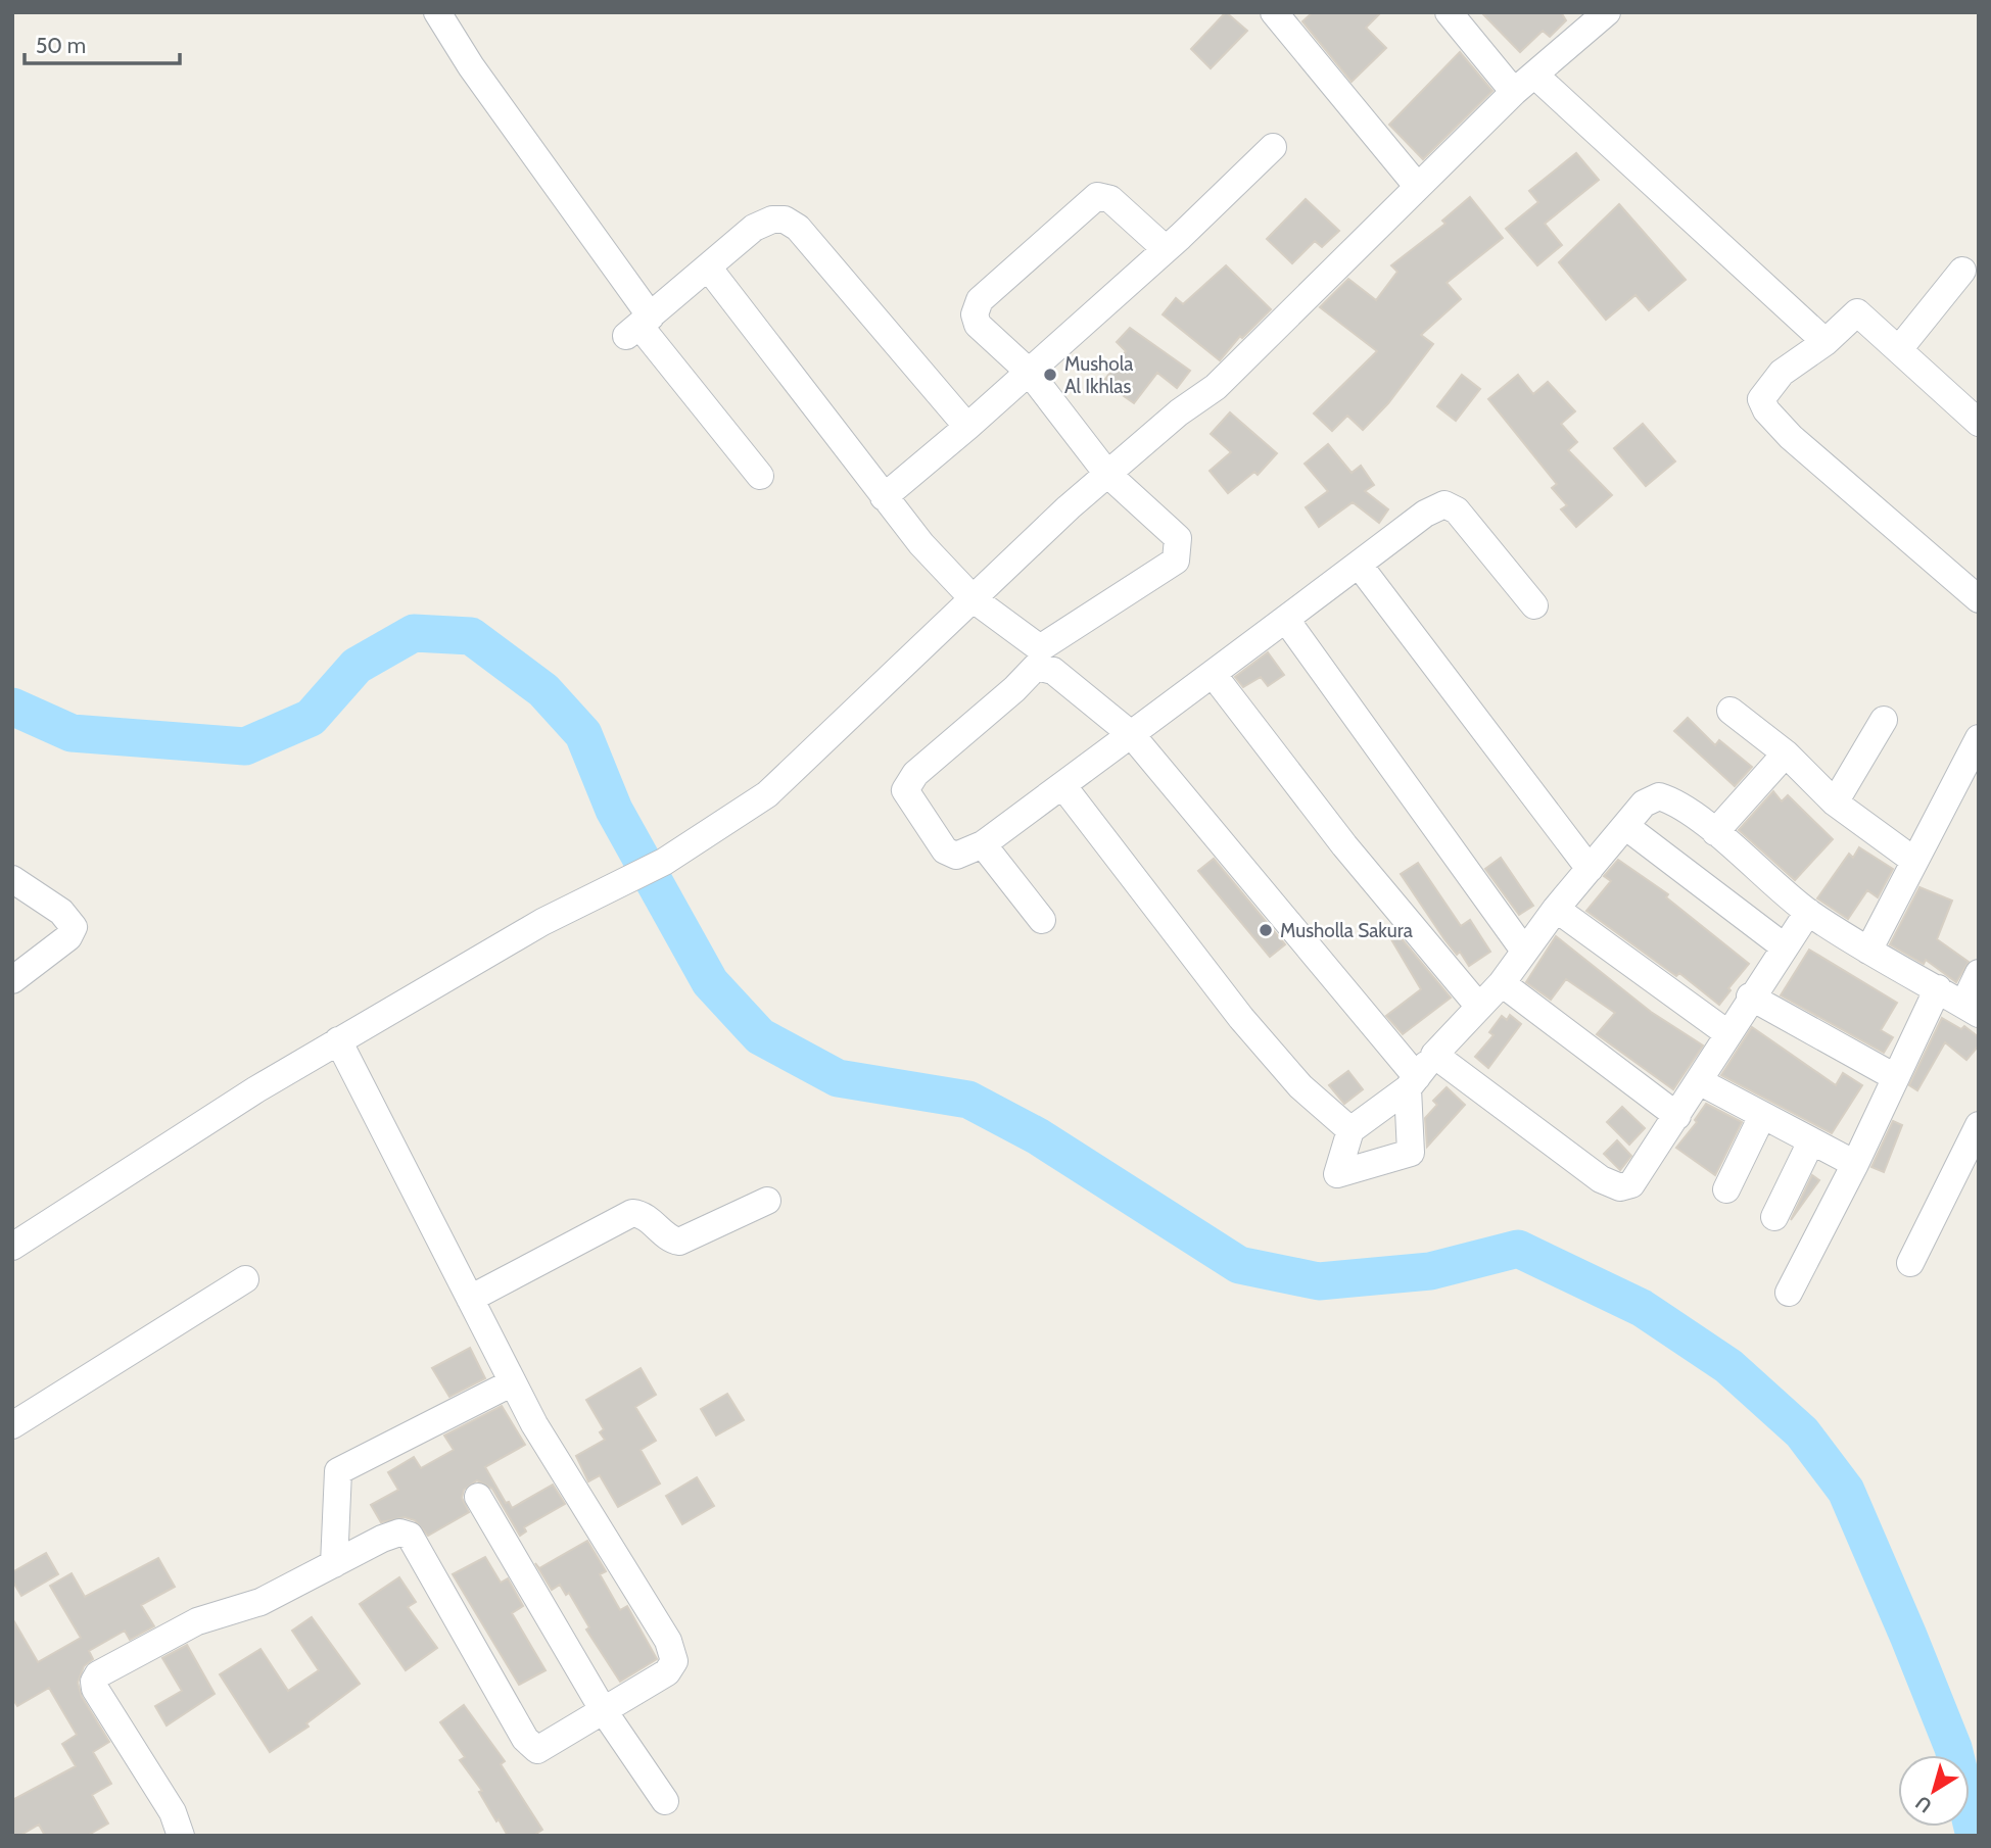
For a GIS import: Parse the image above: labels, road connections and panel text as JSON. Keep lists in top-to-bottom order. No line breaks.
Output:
{"places":["Mushola Al Ikhlas","Musholla Sakura"],"scale_bar":"50 m","north":"bottom left"}
